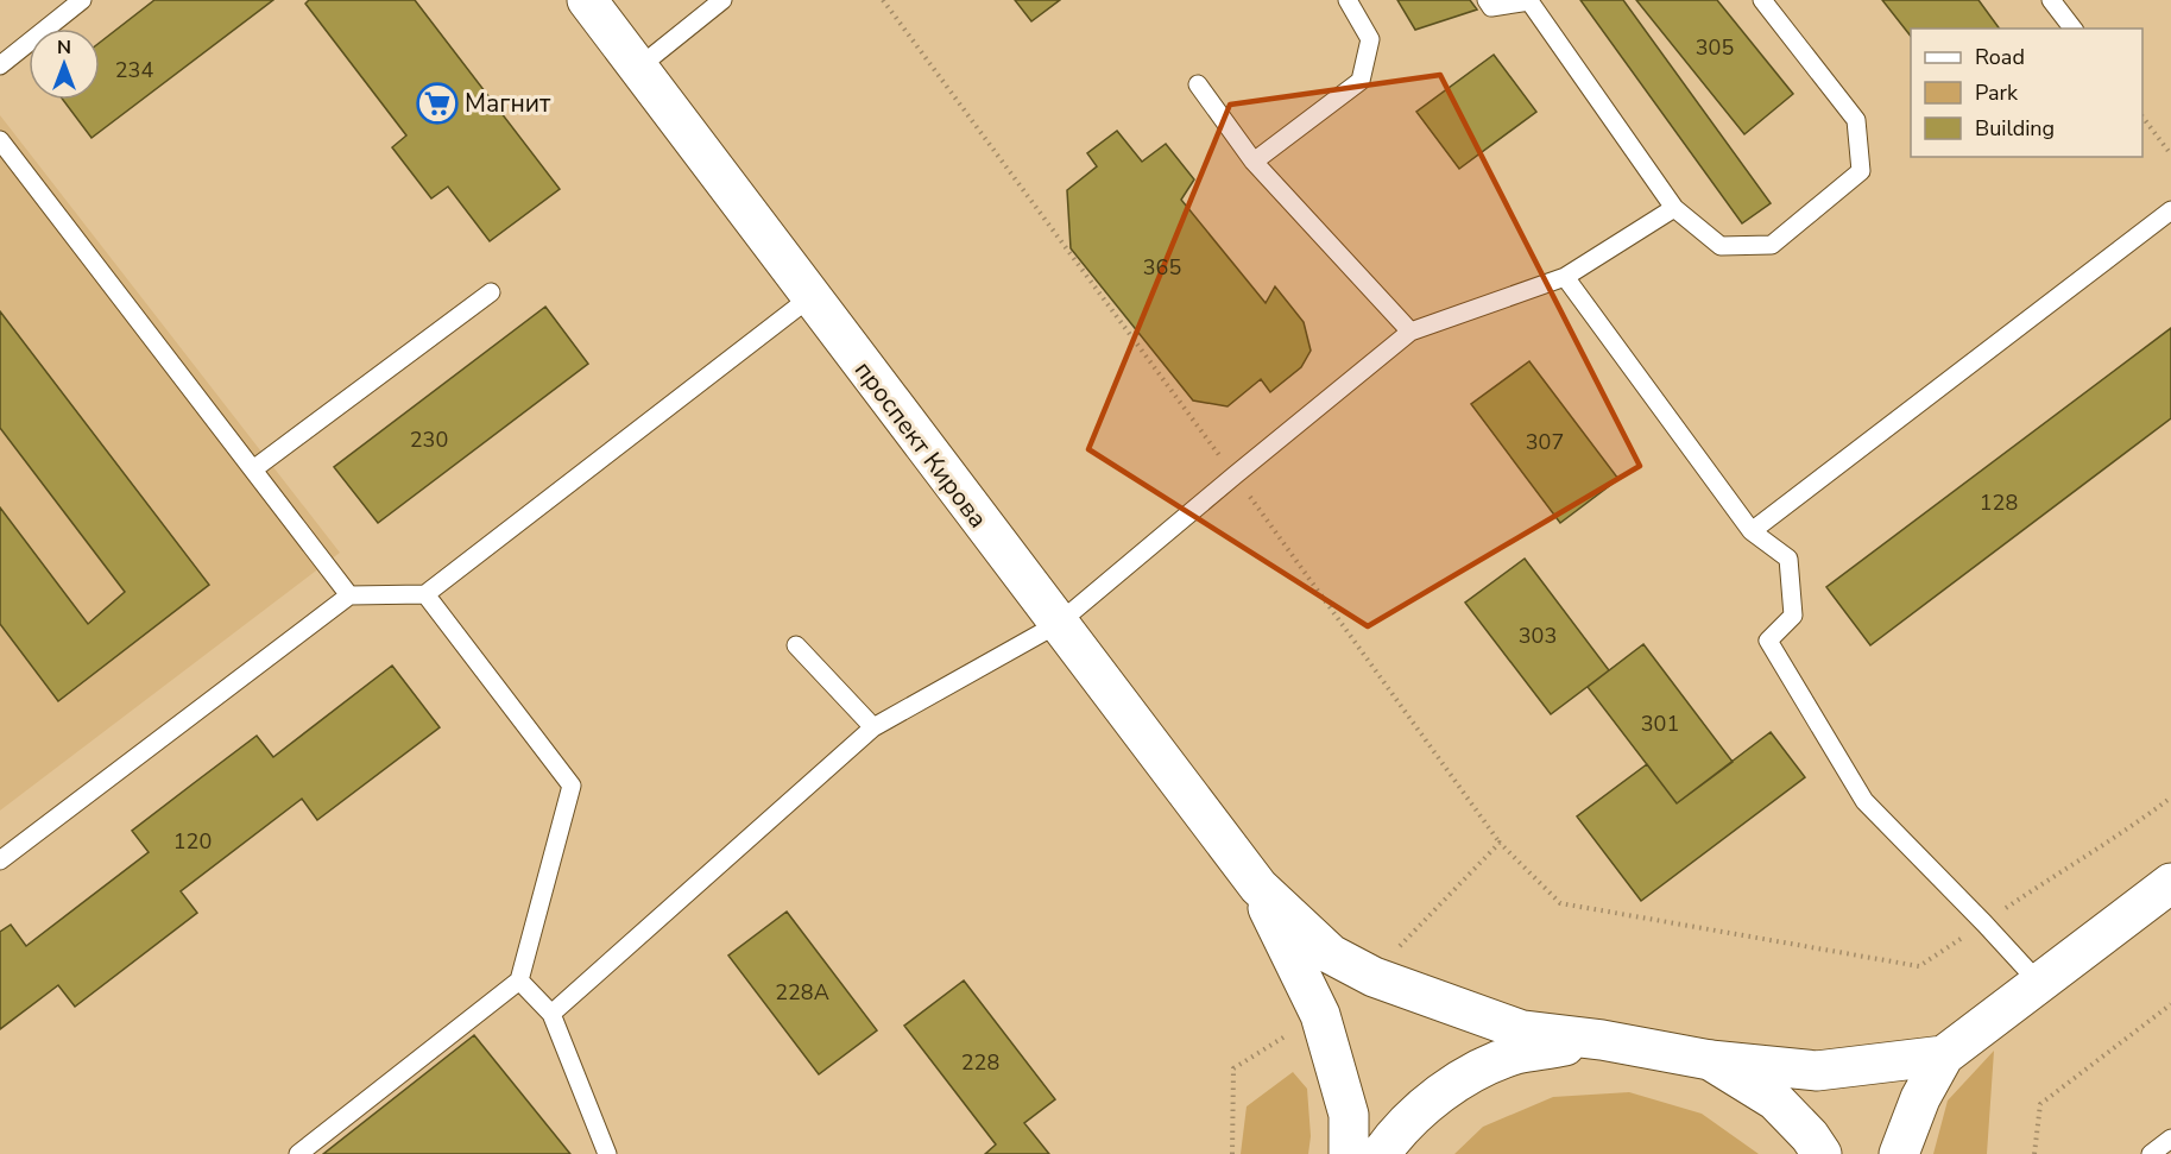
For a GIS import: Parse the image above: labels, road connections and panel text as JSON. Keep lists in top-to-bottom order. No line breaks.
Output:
{"streets":{"main road":["проспект Кирова"]},"places":{"supermarket":["Магнит"]},"house_numbers":["305","234","365","230","307","128","303","301","120","228А","228"],"legend":["Road","Park","Building"],"north":"top"}
